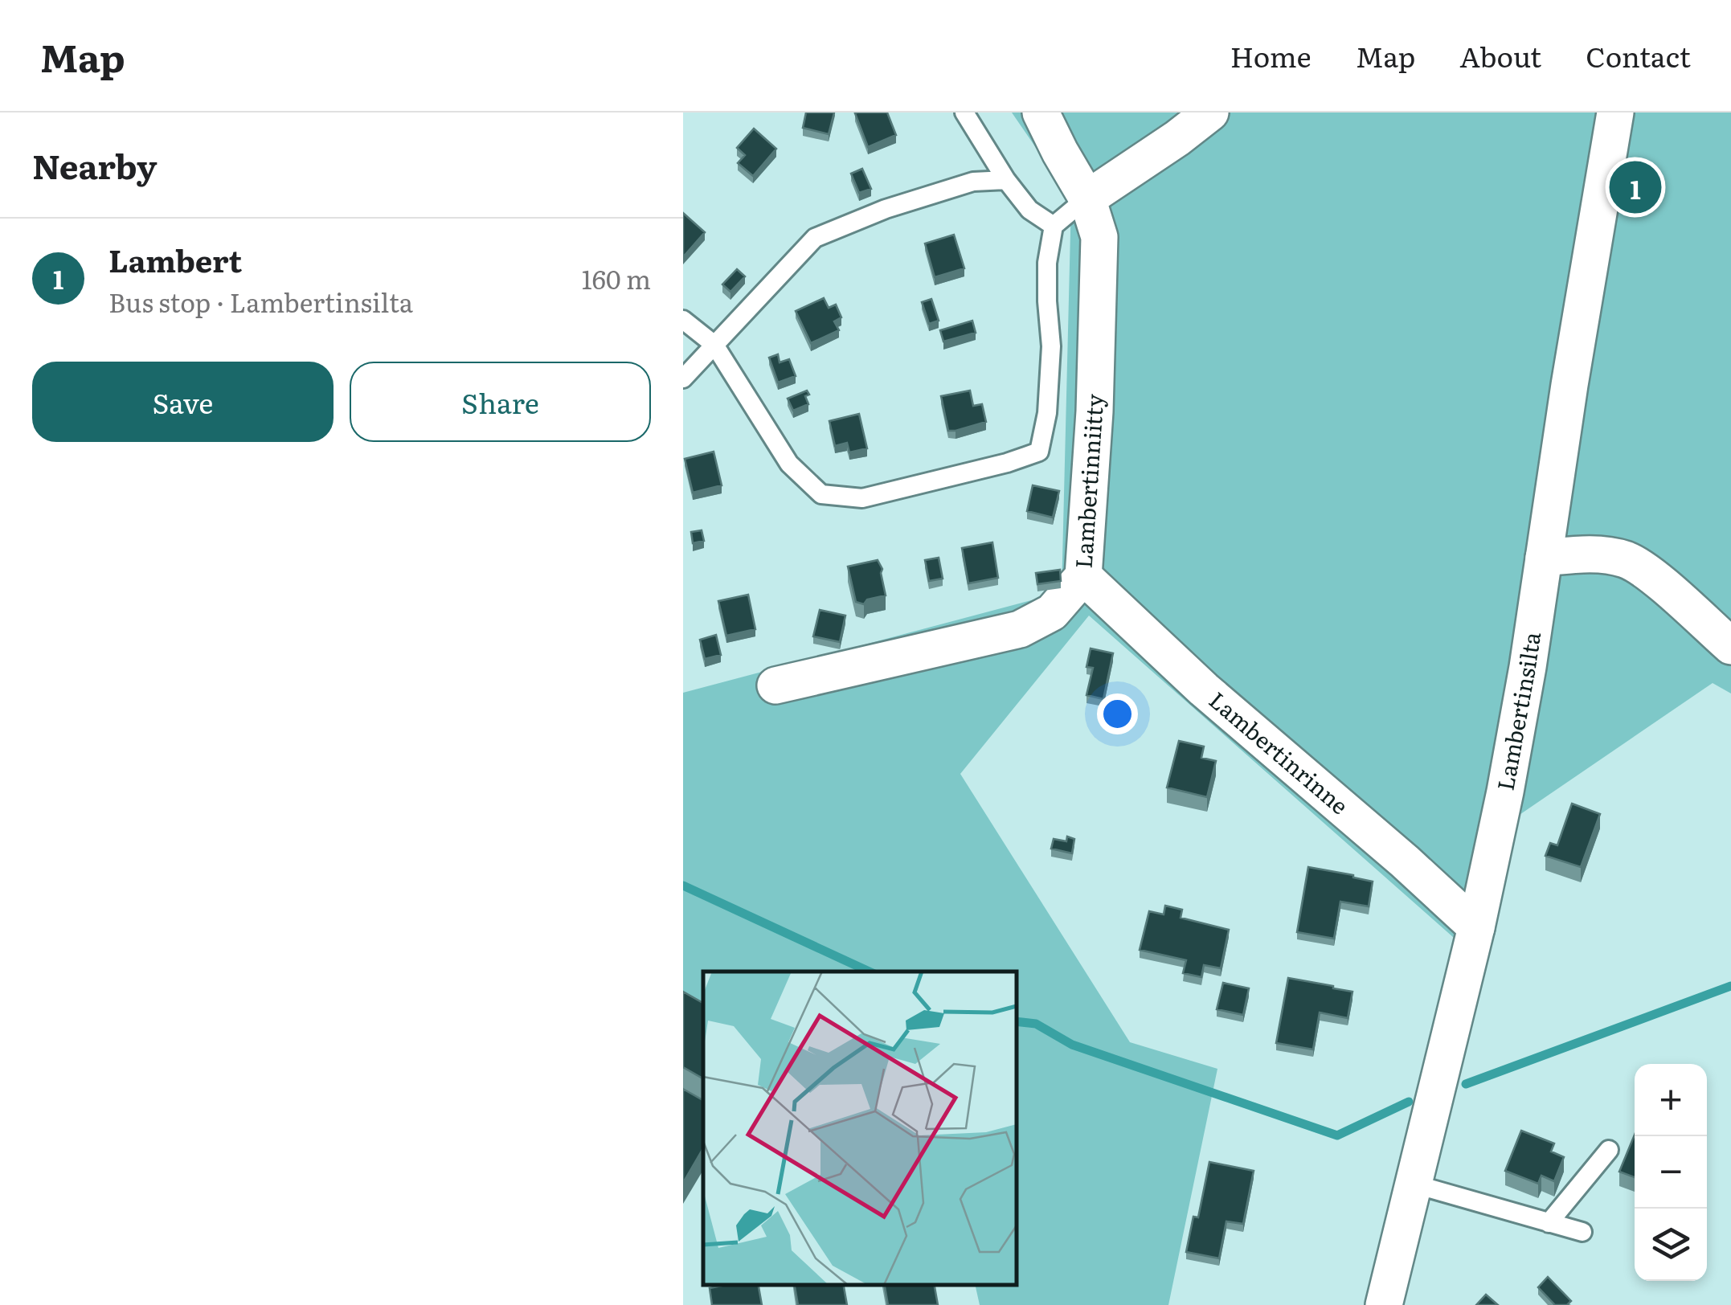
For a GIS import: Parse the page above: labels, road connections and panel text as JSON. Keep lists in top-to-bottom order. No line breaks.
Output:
{"streets":{"street":["Lambertinniitty","Lambertinsilta","Lambertinrinne"]},"crossings":[["Lambertinniitty","Lambertinrinne"],["Lambertinsilta","Lambertinrinne"]],"page":{"header":"Map","nav":["Home","Map","About","Contact"],"heading":"Nearby","pins":"1","list":[{"mark":"1","name":"Lambert","note":"Bus stop · Lambertinsilta","value":"160 m"}],"buttons":["Save","Share"],"map_buttons":["+","−"]}}
